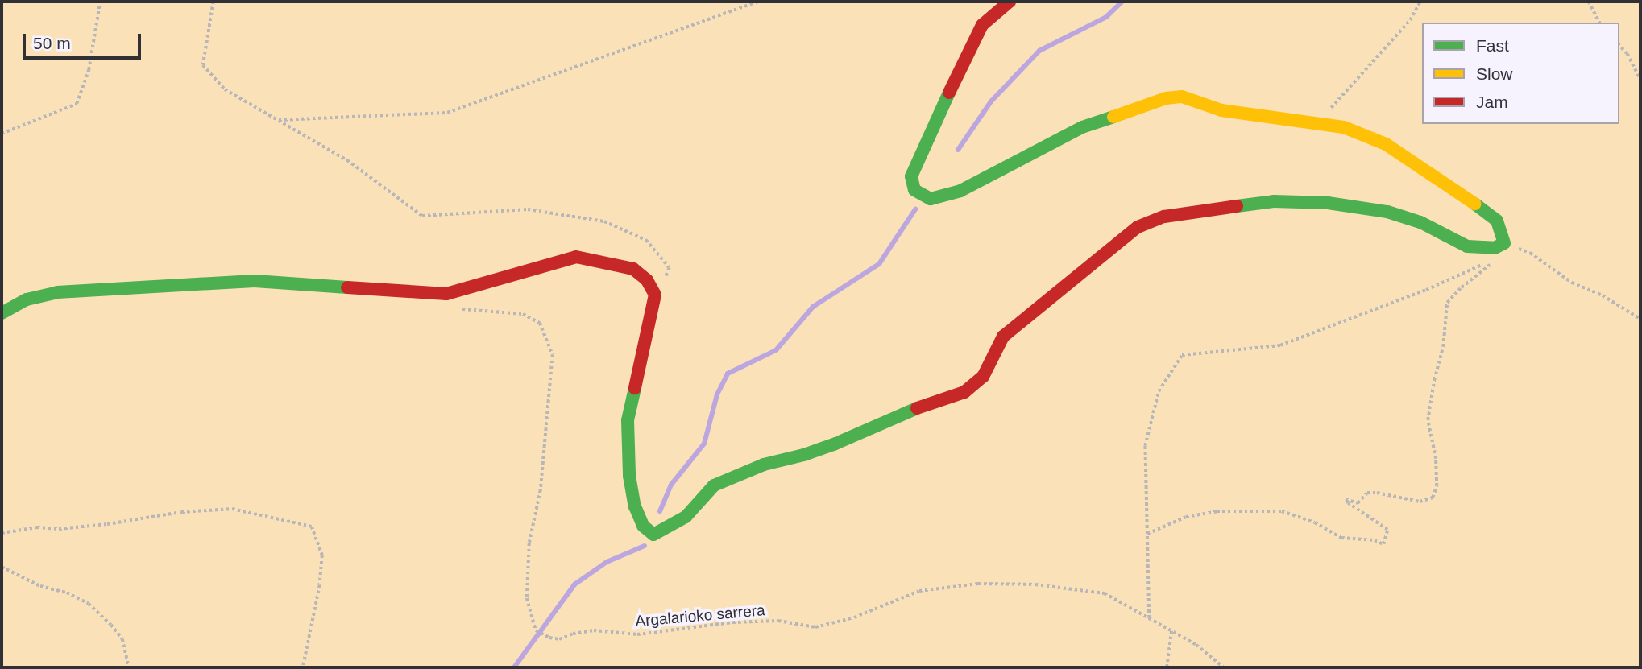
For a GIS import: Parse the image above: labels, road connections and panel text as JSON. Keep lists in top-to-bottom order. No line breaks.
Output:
{"streets":{"path":["Argalarioko sarrera"]},"legend":["Fast","Slow","Jam"],"scale_bar":"50 m"}
